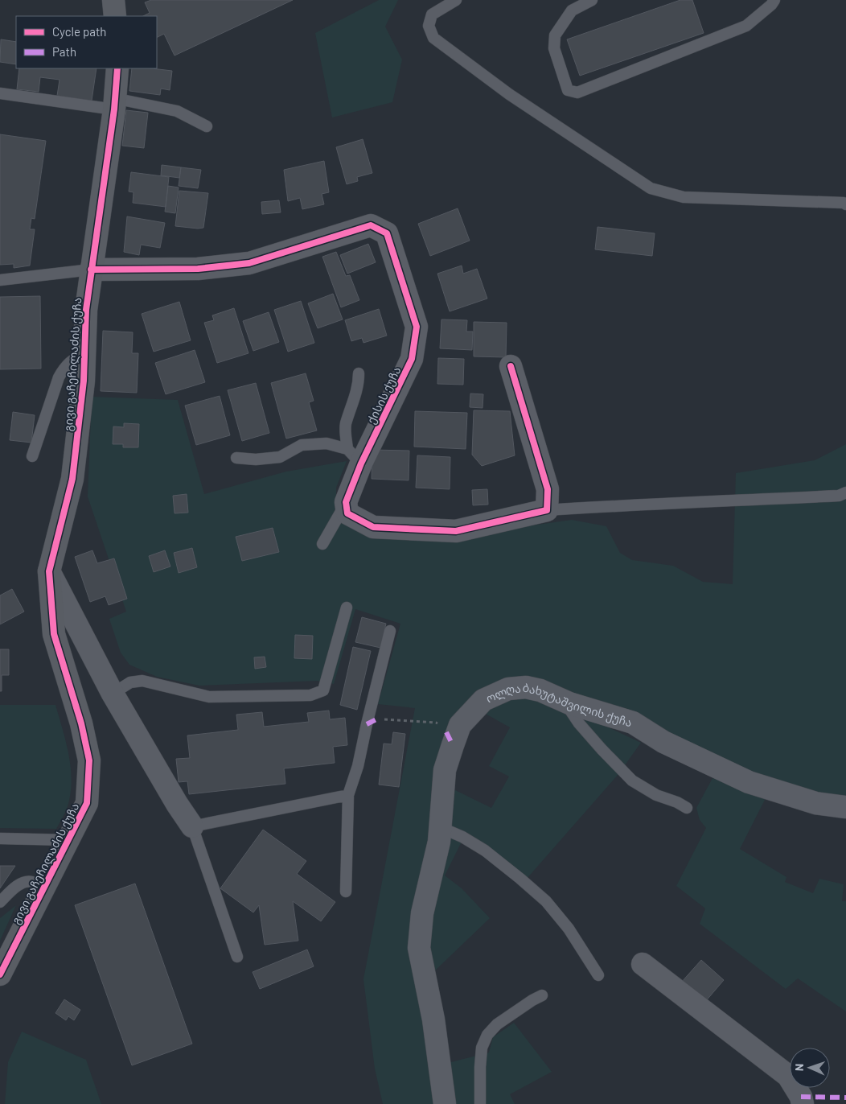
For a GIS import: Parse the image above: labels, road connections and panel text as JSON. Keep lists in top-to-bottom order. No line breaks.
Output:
{"streets":{"street":["გივი გაჩეჩილაძის ქუჩა","ქისის ქუჩა","ოლღა ბახუტაშვილის ქუჩა"]},"crossings":[["გივი გაჩეჩილაძის ქუჩა","ქისის ქუჩა"]],"legend":["Cycle path","Path"],"north":"left"}
